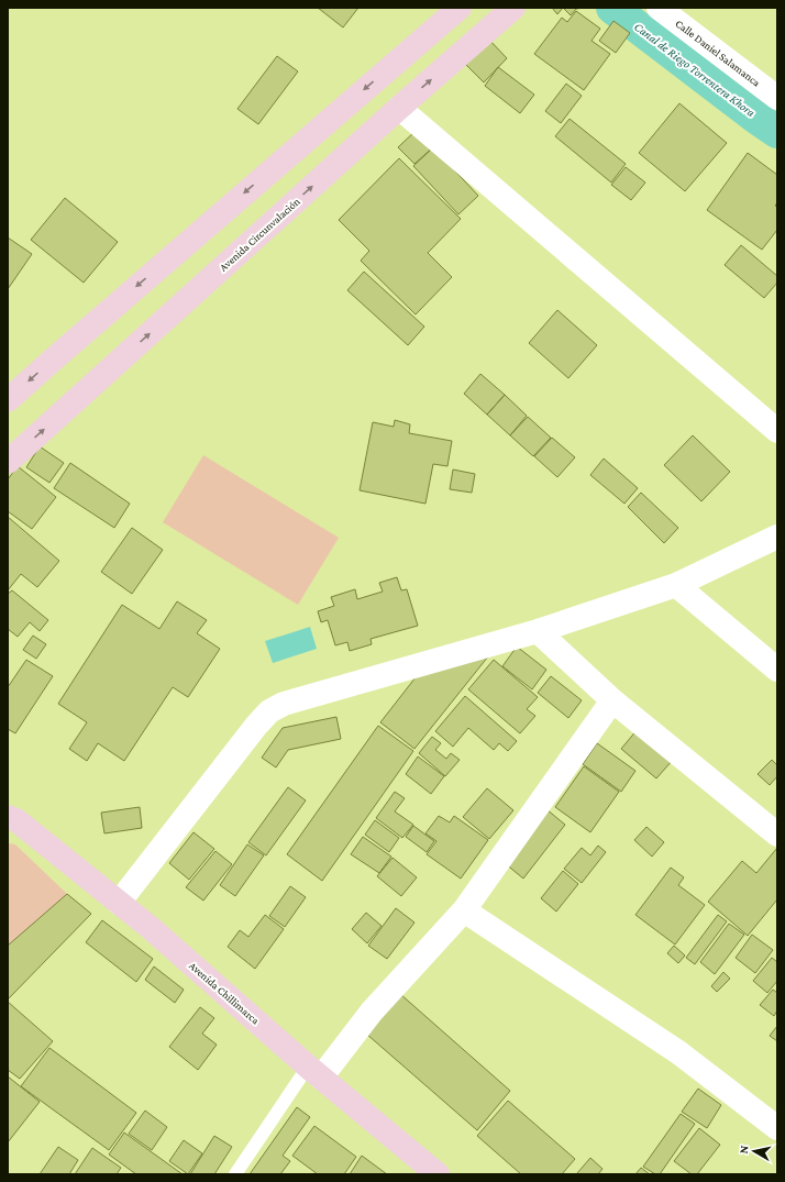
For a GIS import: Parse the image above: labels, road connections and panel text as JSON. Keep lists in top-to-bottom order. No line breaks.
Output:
{"streets":{"main road":["Avenida Circunvalación","Avenida Chillimarca"],"street":["Calle Daniel Salamanca"]},"water":["Canal de Riego Torrentera Khora"],"north":"left"}
